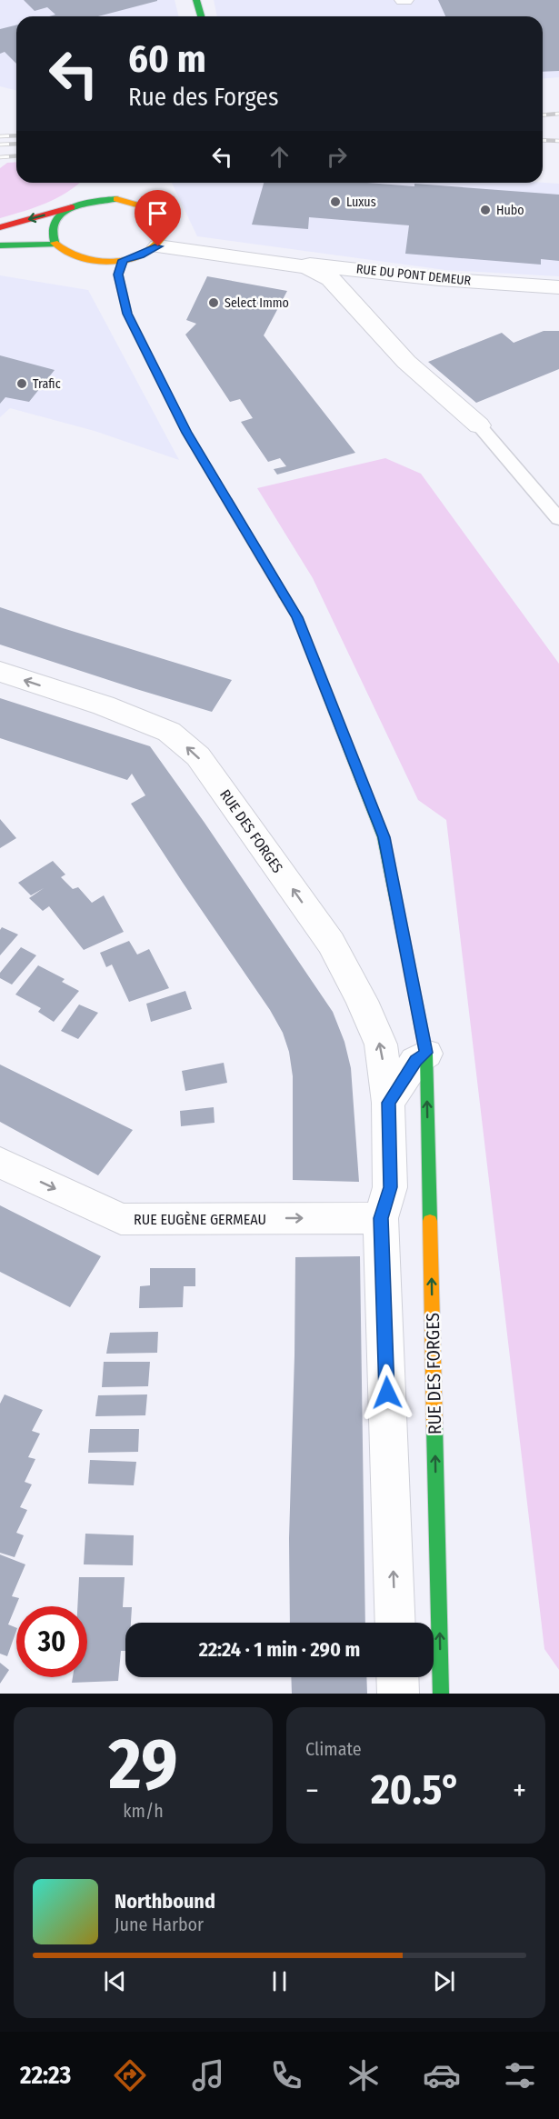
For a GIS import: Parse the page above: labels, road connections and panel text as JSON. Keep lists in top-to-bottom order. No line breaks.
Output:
{"streets":{"main road":["RUE DES FORGES"],"street":["RUE DU PONT DEMEUR","RUE EUGÈNE GERMEAU"]},"crossings":[["RUE DES FORGES","RUE EUGÈNE GERMEAU"]],"one_way":["RUE EUGÈNE GERMEAU"],"places":["Luxus","Hubo","Select Immo","Trafic"],"page":{"turn":["60 m","Rue des Forges"],"limit":"30","trip":"22:24 · 1 min · 290 m","tile":[["29","km/h"],"Climate"],"heat":["−","20.5°","+"],"song":["Northbound","June Harbor"],"tabs":"22:23"}}
